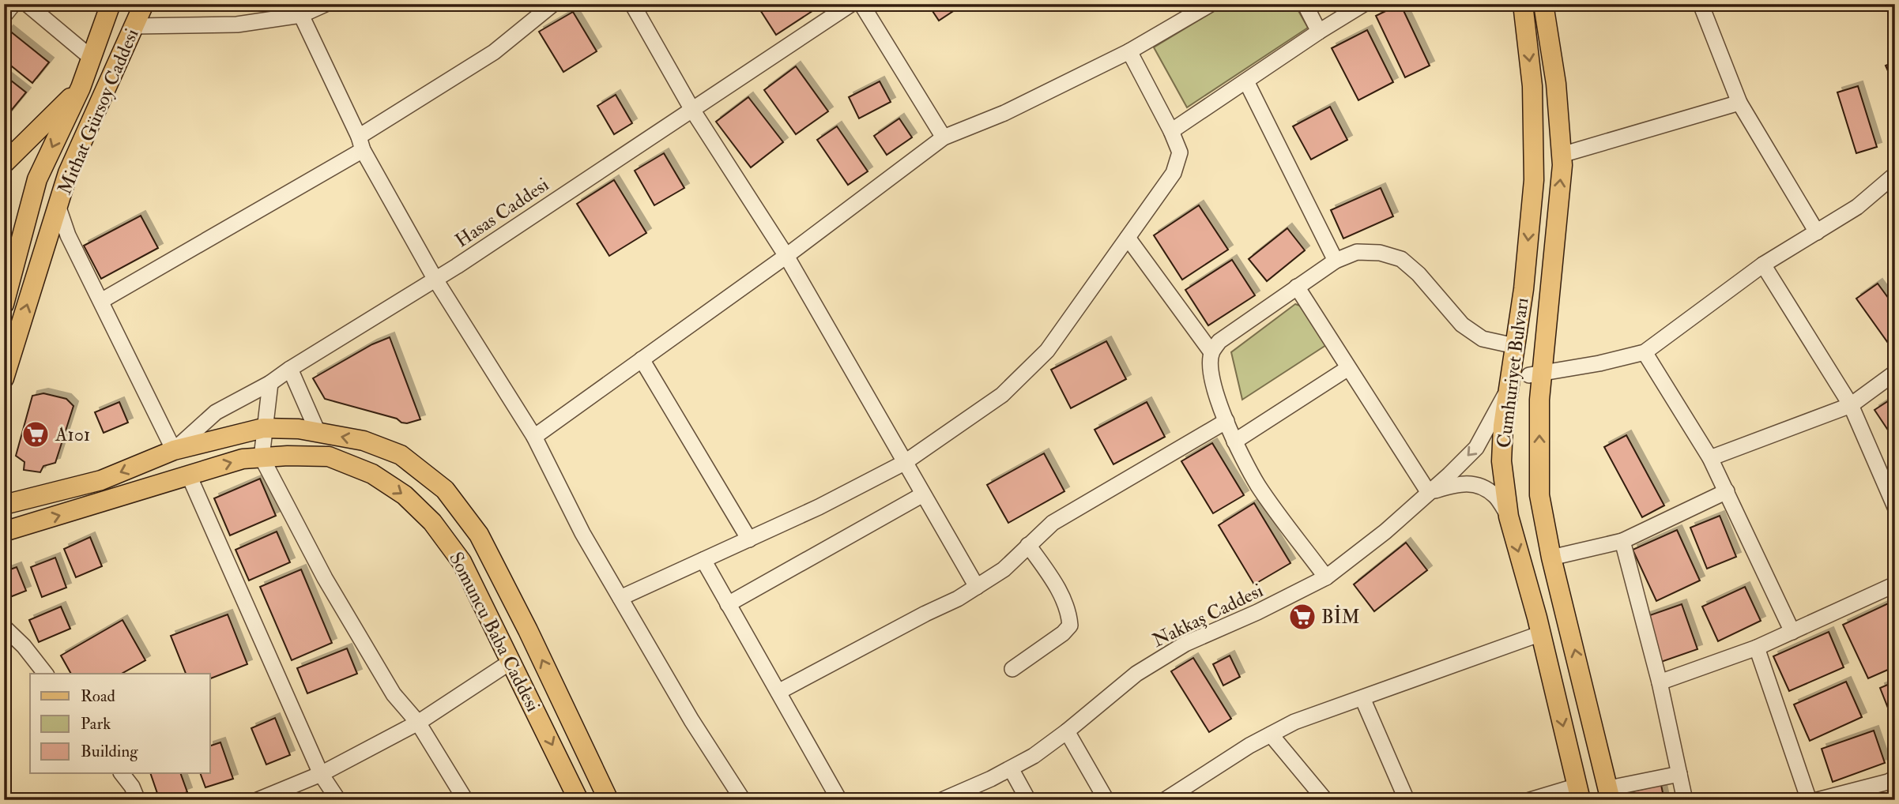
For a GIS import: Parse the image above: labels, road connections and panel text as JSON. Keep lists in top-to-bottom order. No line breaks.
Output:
{"streets":{"main road":["Mithat Gürsoy Caddesi","Cumhuriyet Bulvarı","Somuncu Baba Caddesi"],"street":["Hasas Caddesi","Nakkaş Caddesi"]},"crossings":[["Hasas Caddesi","Somuncu Baba Caddesi"],["Cumhuriyet Bulvarı","Nakkaş Caddesi"]],"places":{"supermarket":["A101","BİM"]},"legend":["Road","Park","Building"]}
